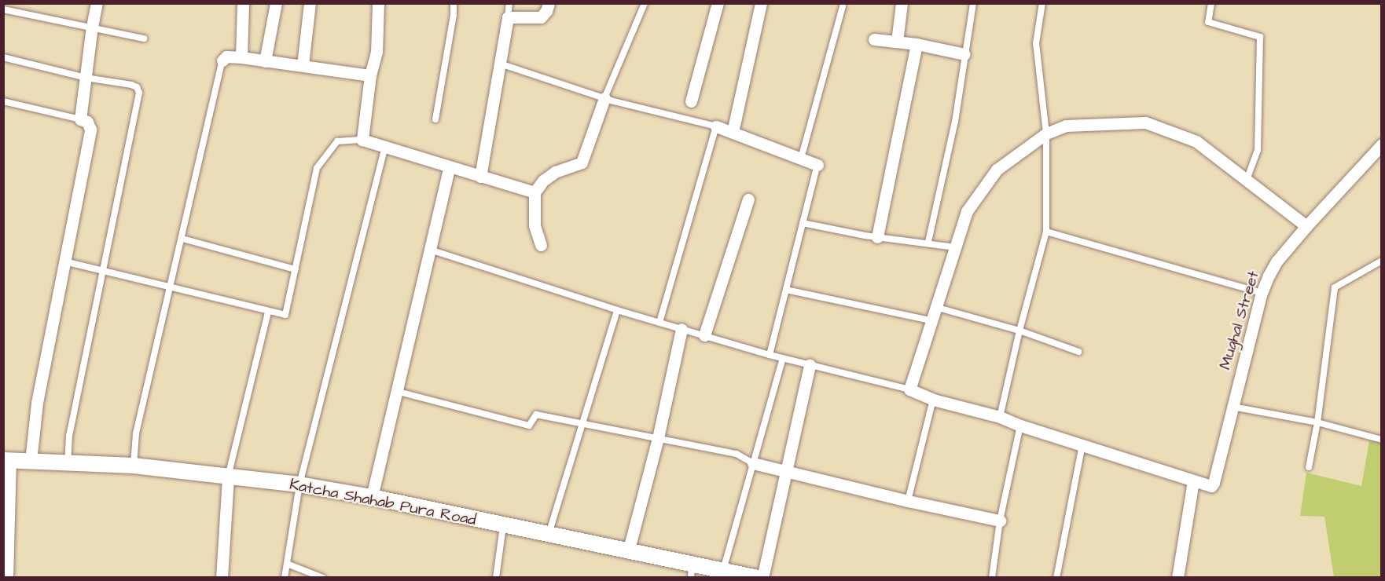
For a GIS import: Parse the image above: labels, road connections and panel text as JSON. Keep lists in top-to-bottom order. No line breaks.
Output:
{"streets":{"street":["Mughal Street","Katcha Shahab Pura Road"]}}
